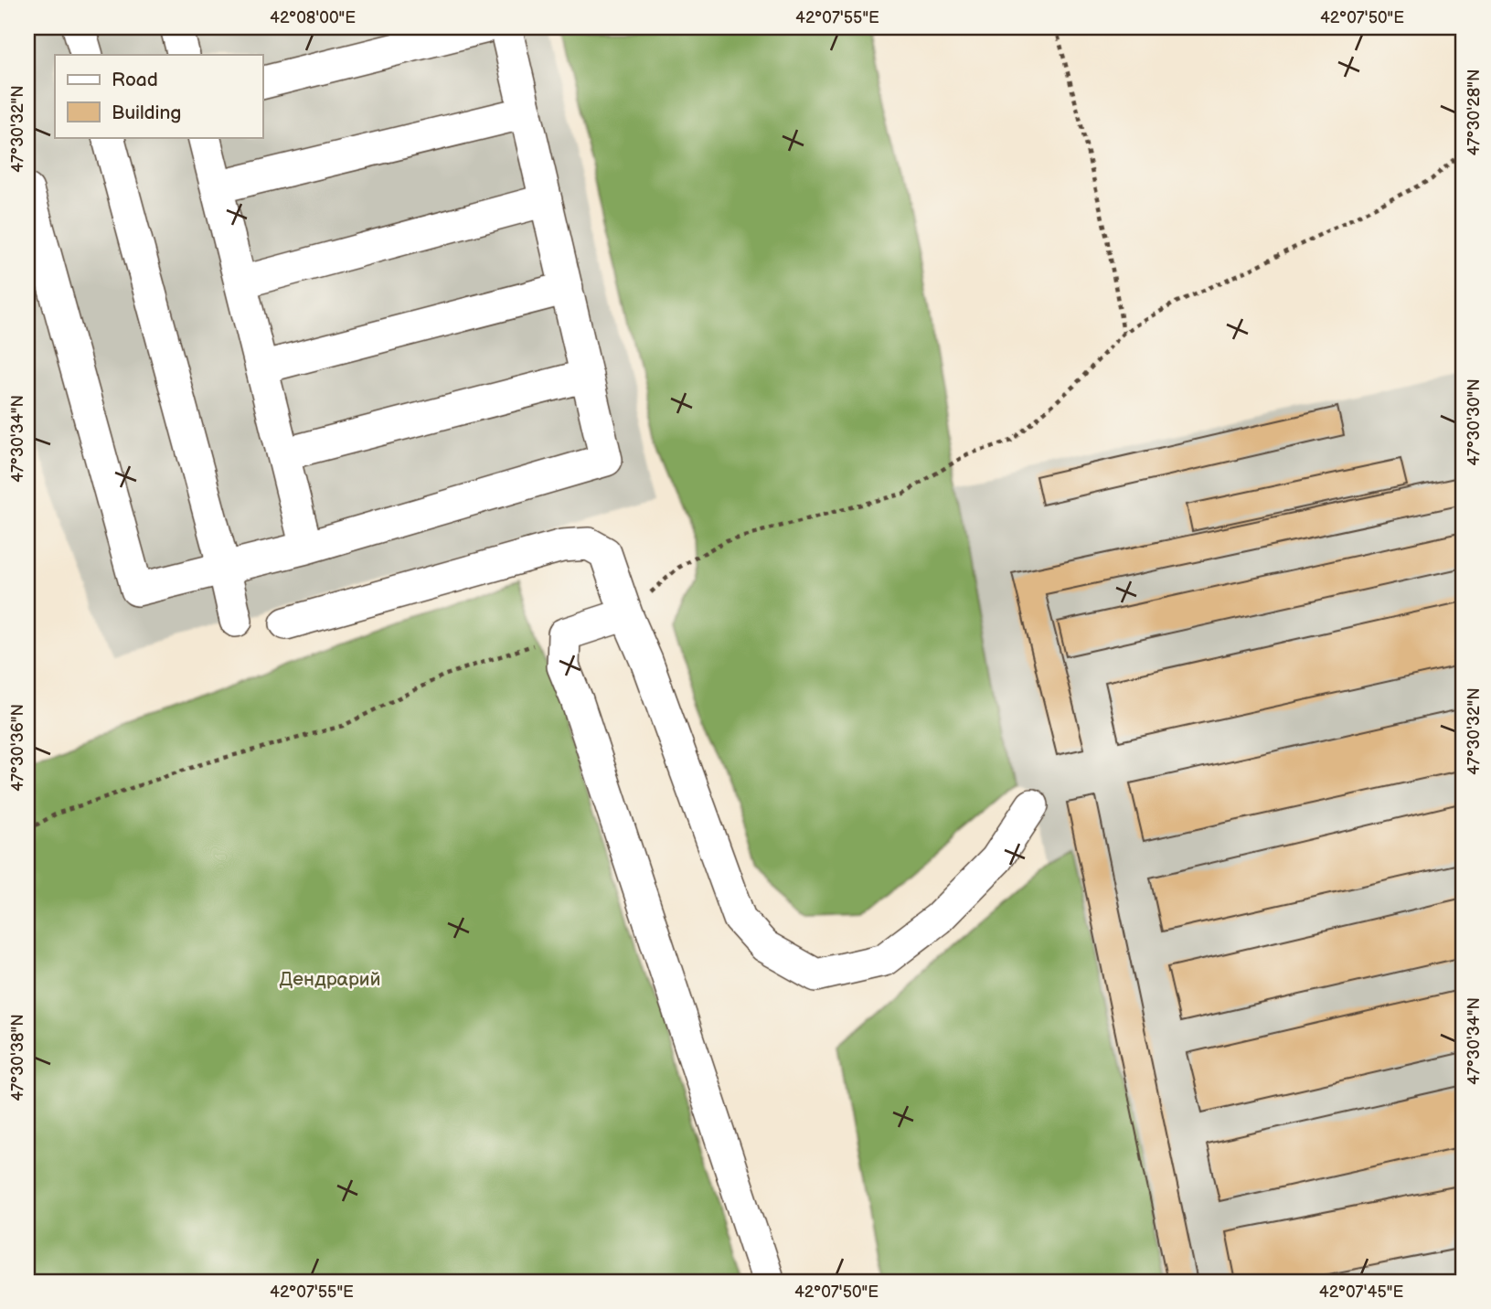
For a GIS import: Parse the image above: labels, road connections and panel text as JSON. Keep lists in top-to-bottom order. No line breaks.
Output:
{"parks":["Дендрарий"],"legend":["Road","Building"],"coordinates":["42°08'00\"E","42°07'55\"E","42°07'50\"E","47°30'28\"N","47°30'32\"N","47°30'30\"N","47°30'34\"N","47°30'36\"N","47°30'38\"N","42°07'45\"E"]}
